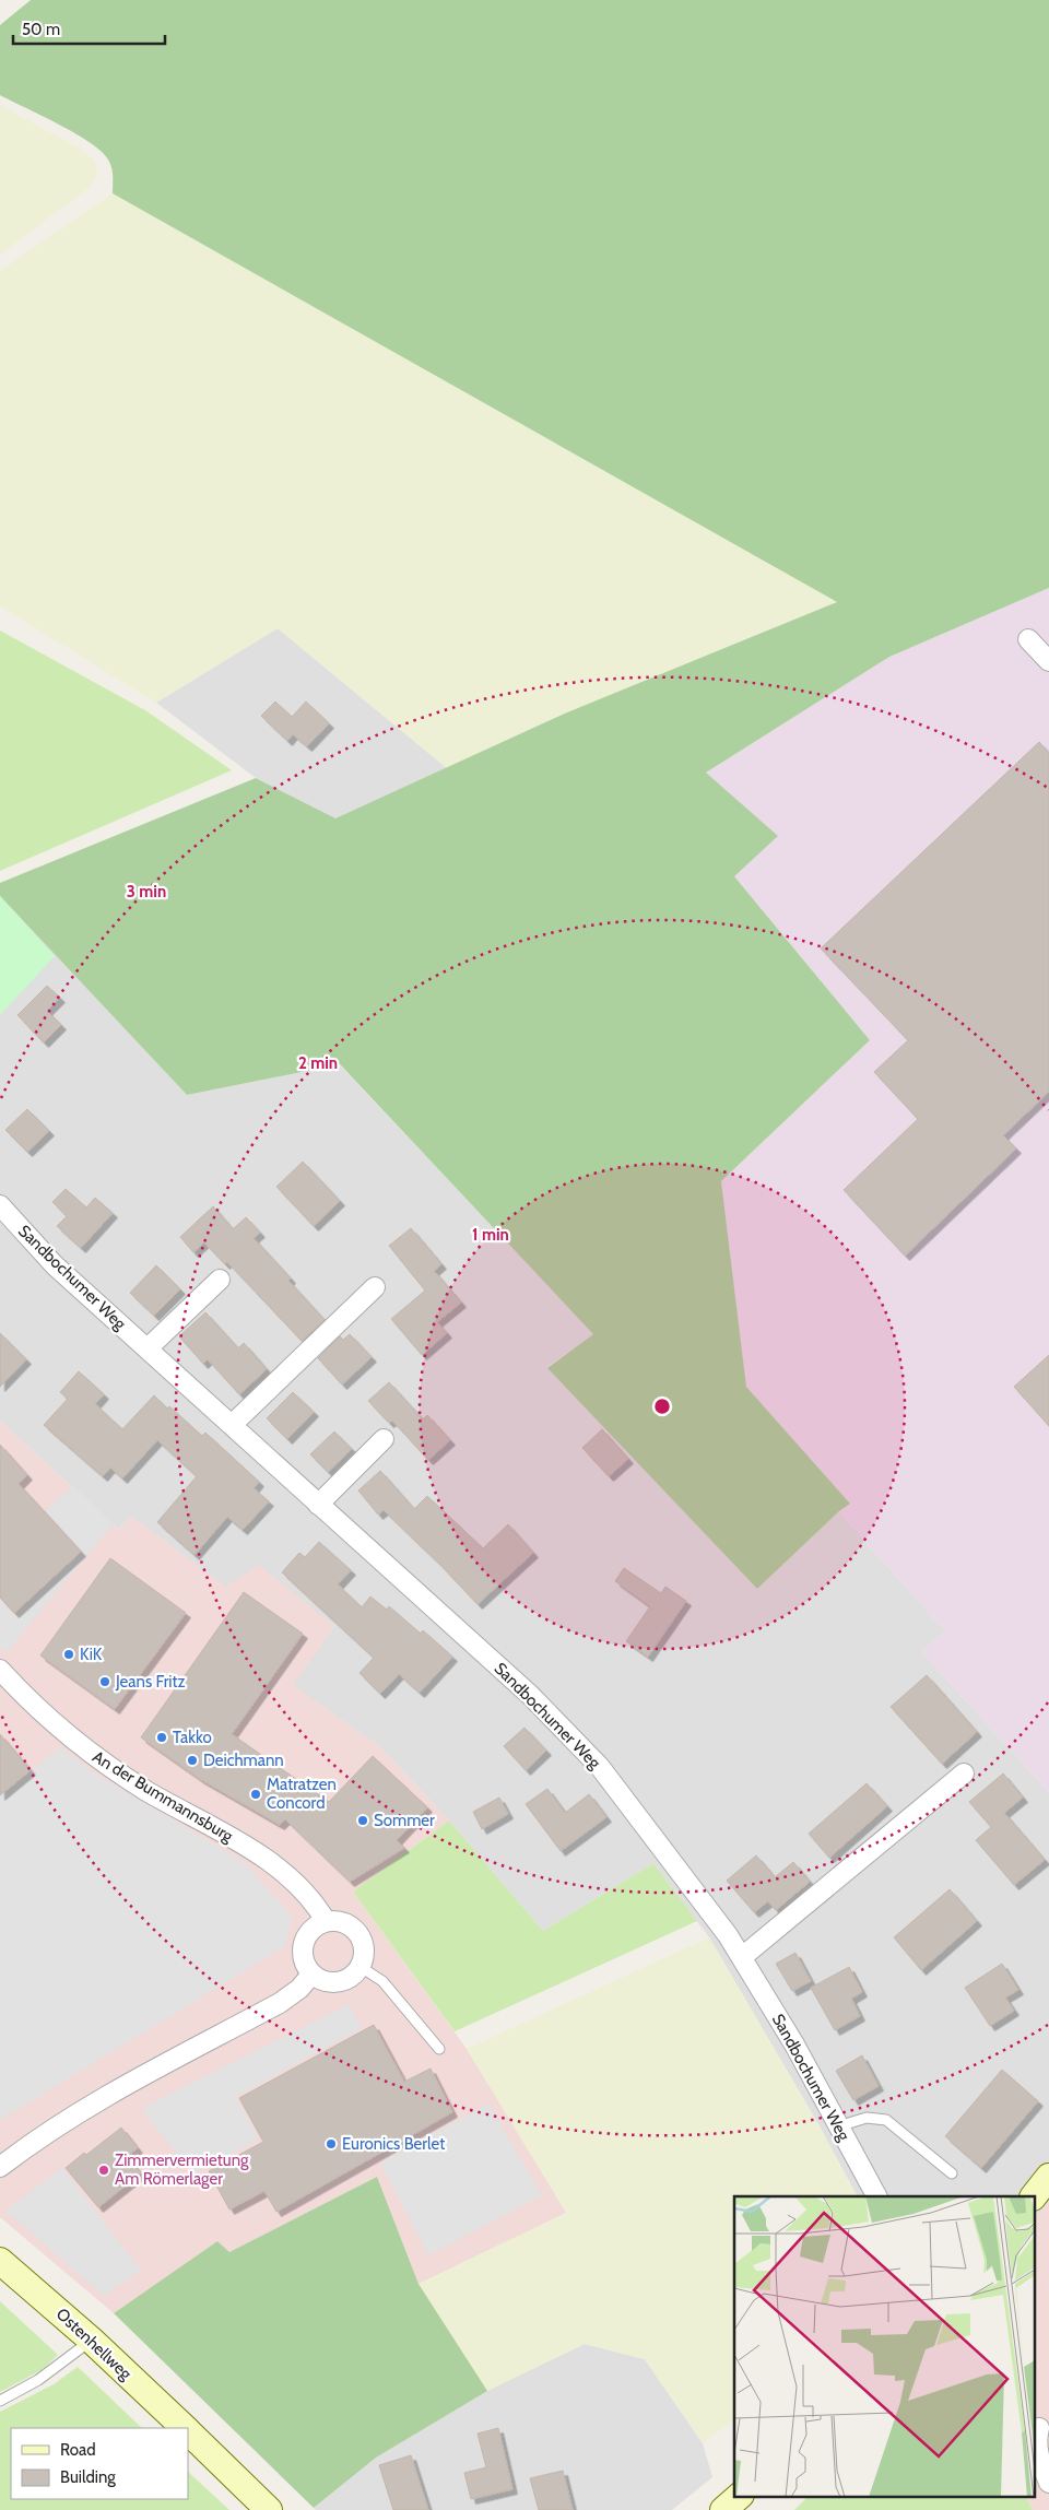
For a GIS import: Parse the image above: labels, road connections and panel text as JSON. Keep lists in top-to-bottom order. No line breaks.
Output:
{"streets":{"main road":["Ostenhellweg"],"street":["Sandbochumer Weg","An der Bummannsburg"]},"places":["KiK","Jeans Fritz","Takko","Deichmann","Matratzen Concord","Sommer","Euronics Berlet","Zimmervermietung Am Römerlager"],"legend":["Road","Building"],"scale_bar":"50 m","rings":["3 min","2 min","1 min"]}
